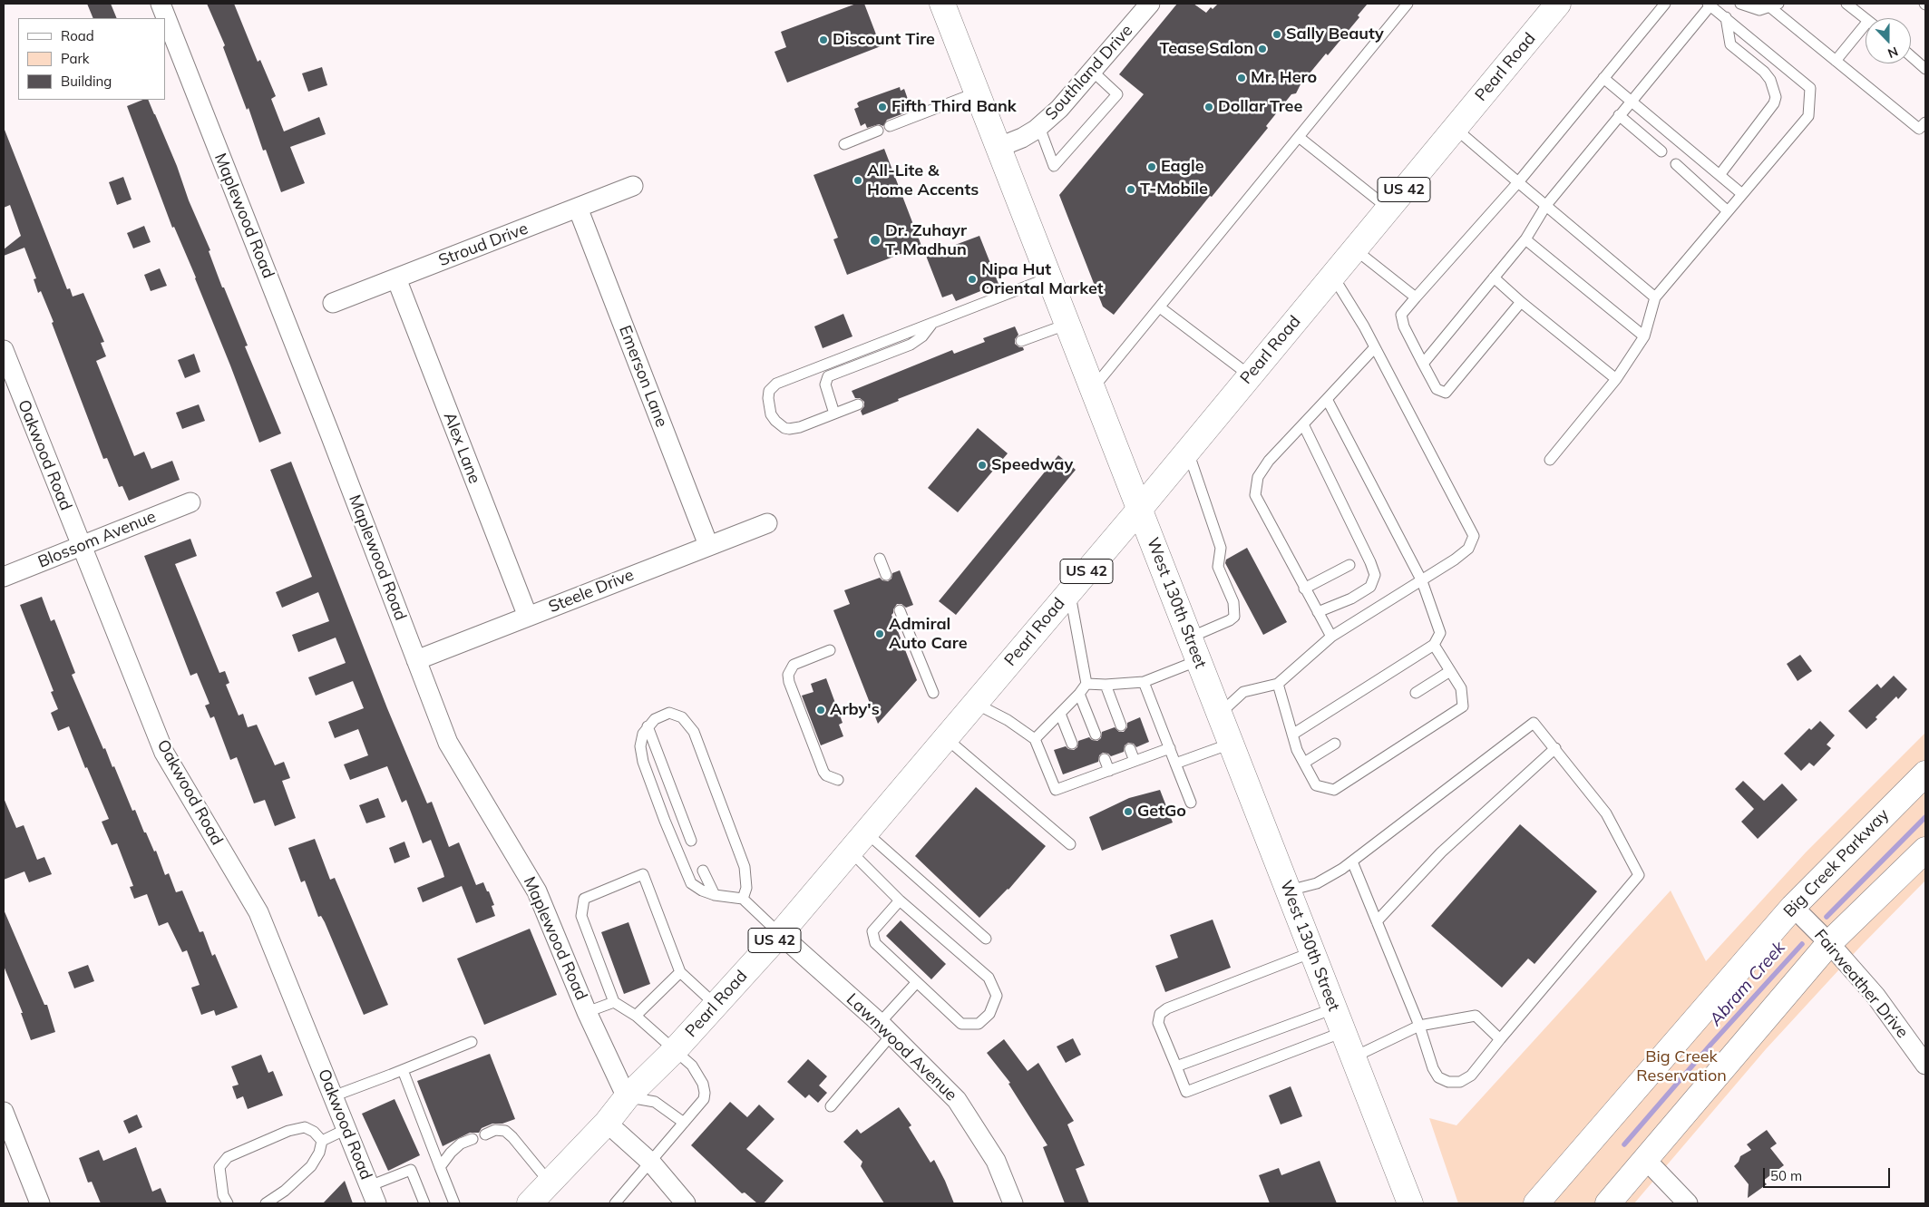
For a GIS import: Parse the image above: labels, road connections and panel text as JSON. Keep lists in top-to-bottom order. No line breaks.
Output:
{"streets":{"main road":["Pearl Road","US 42","West 130th Street","Big Creek Parkway"],"street":["Southland Drive","Maplewood Road","Stroud Drive","Emerson Lane","Alex Lane","Oakwood Road","Blossom Avenue","Steele Drive","Fairweather Drive","Lawnwood Avenue"]},"crossings":[["Pearl Road","Maplewood Road"],["Pearl Road","West 130th Street"],["Pearl Road","Lawnwood Avenue"],["Southland Drive","West 130th Street"],["Maplewood Road","Steele Drive"],["Stroud Drive","Emerson Lane"],["Stroud Drive","Alex Lane"],["Emerson Lane","Steele Drive"],["Alex Lane","Steele Drive"],["Oakwood Road","Blossom Avenue"],["Big Creek Parkway","Fairweather Drive"]],"water":["Abram Creek"],"parks":["Big Creek Reservation"],"places":["Sally Beauty","Discount Tire","Tease Salon","Mr. Hero","Fifth Third Bank","Dollar Tree","Eagle","All-Lite & Home Accents","T-Mobile","Dr. Zuhayr T. Madhun","Nipa Hut Oriental Market","Speedway","Admiral Auto Care","Arby's","GetGo"],"legend":["Road","Park","Building"],"scale_bar":"50 m","north":"bottom"}
